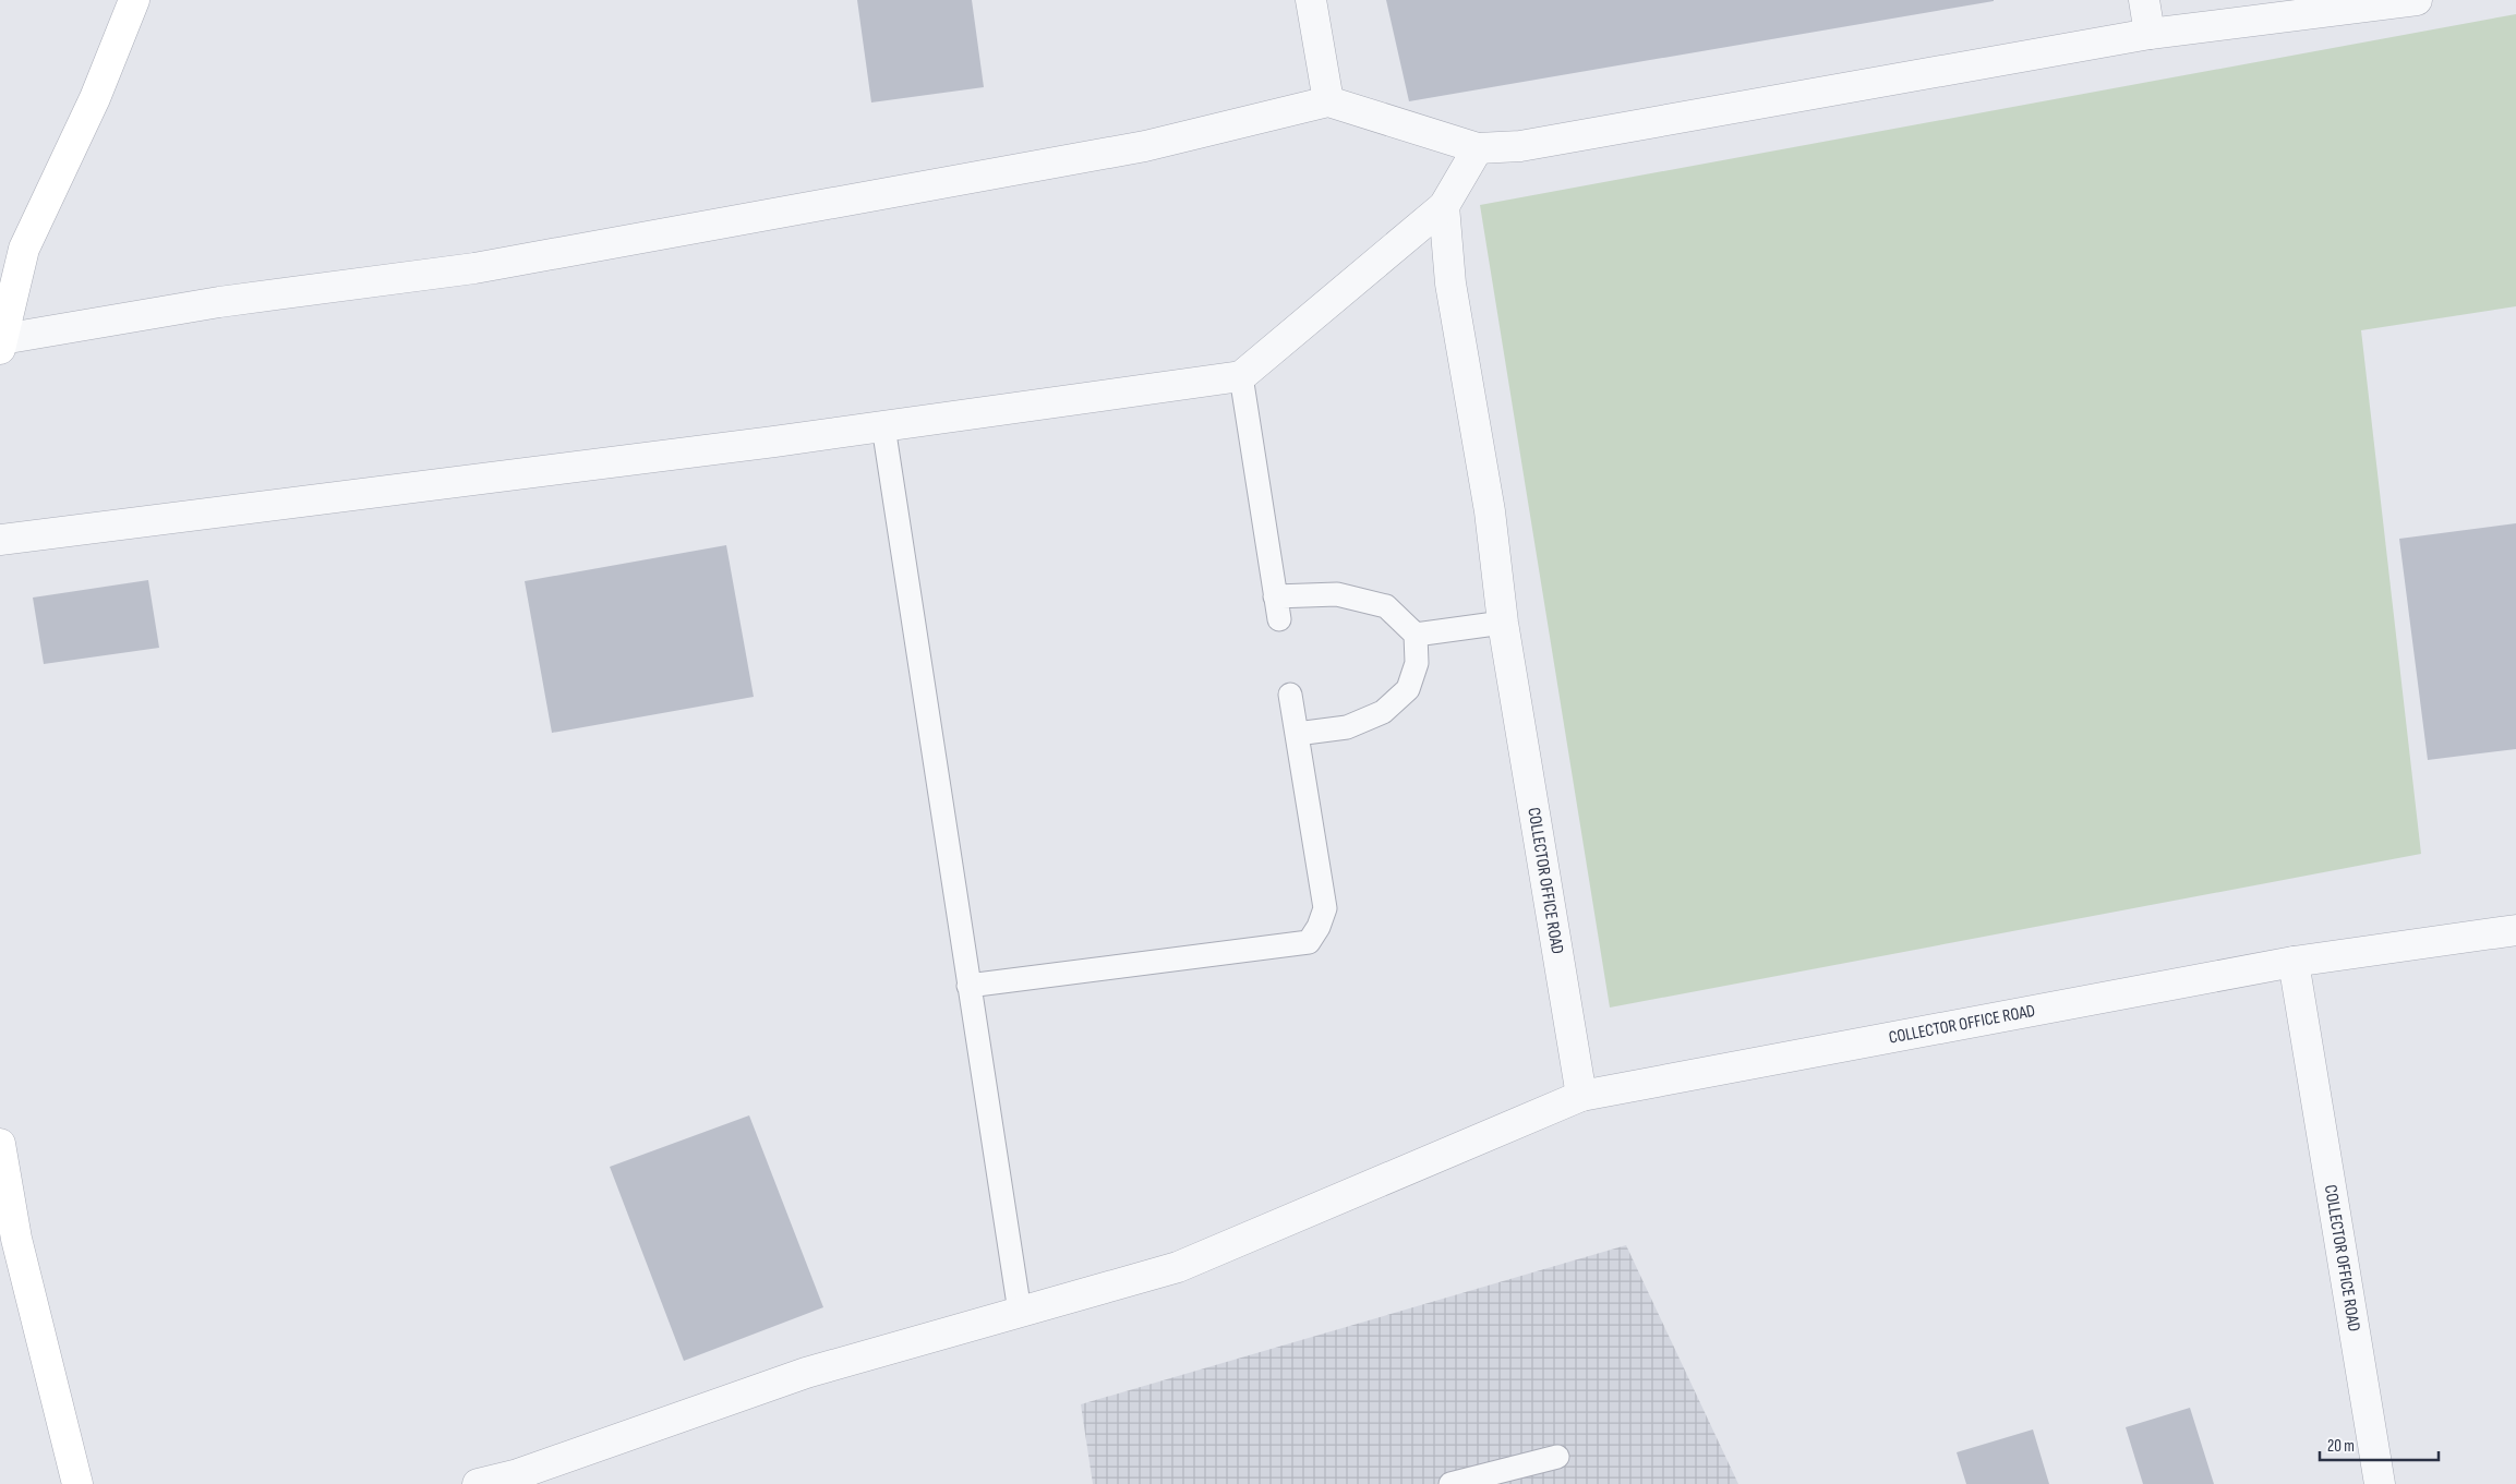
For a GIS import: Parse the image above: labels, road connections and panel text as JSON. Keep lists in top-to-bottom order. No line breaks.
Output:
{"streets":{"street":["COLLECTOR OFFICE ROAD"]},"scale_bar":"20 m"}
